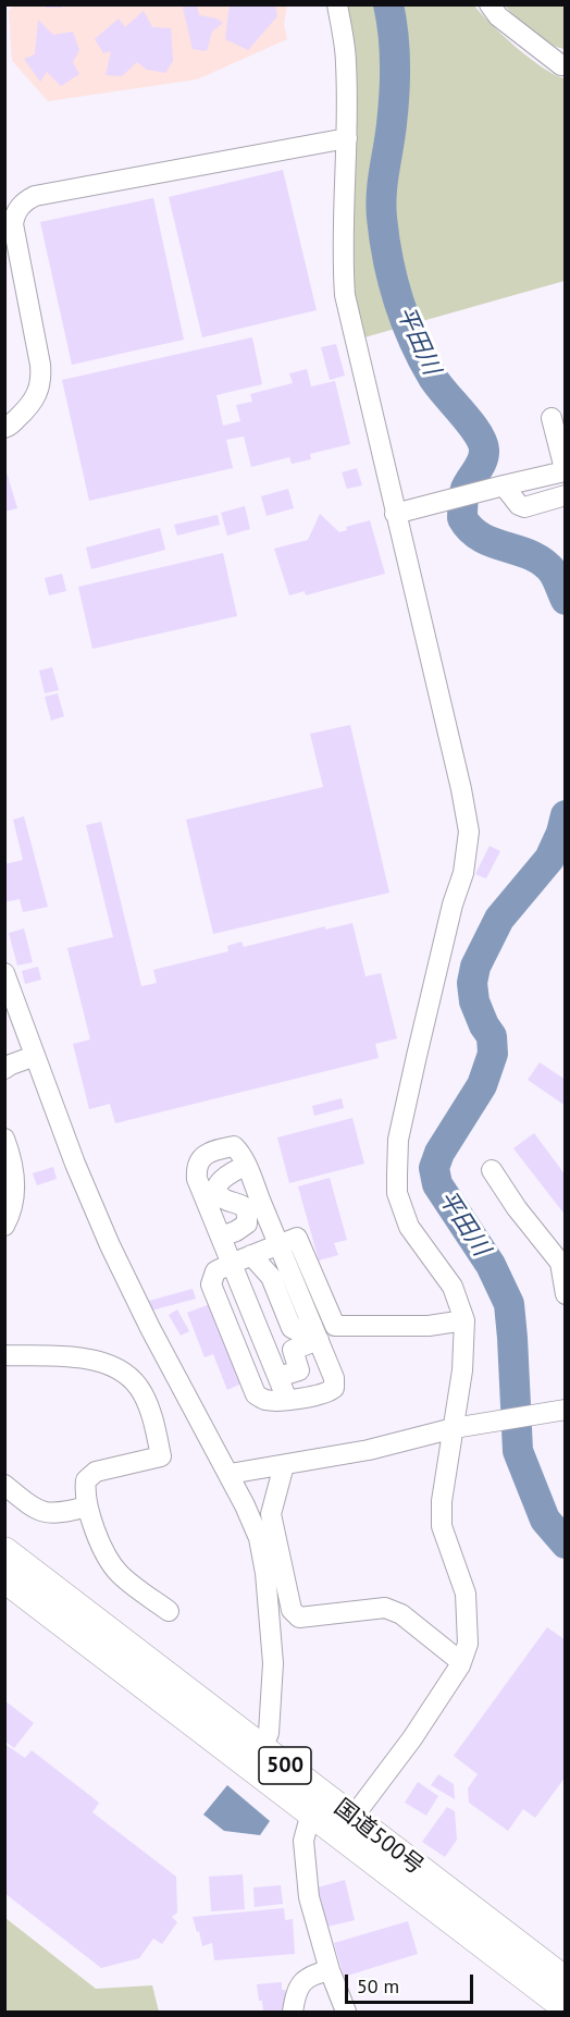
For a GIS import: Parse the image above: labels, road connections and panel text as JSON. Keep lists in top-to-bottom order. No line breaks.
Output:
{"streets":{"highway":["500","国道500号"]},"water":["平田川"],"scale_bar":"50 m"}
